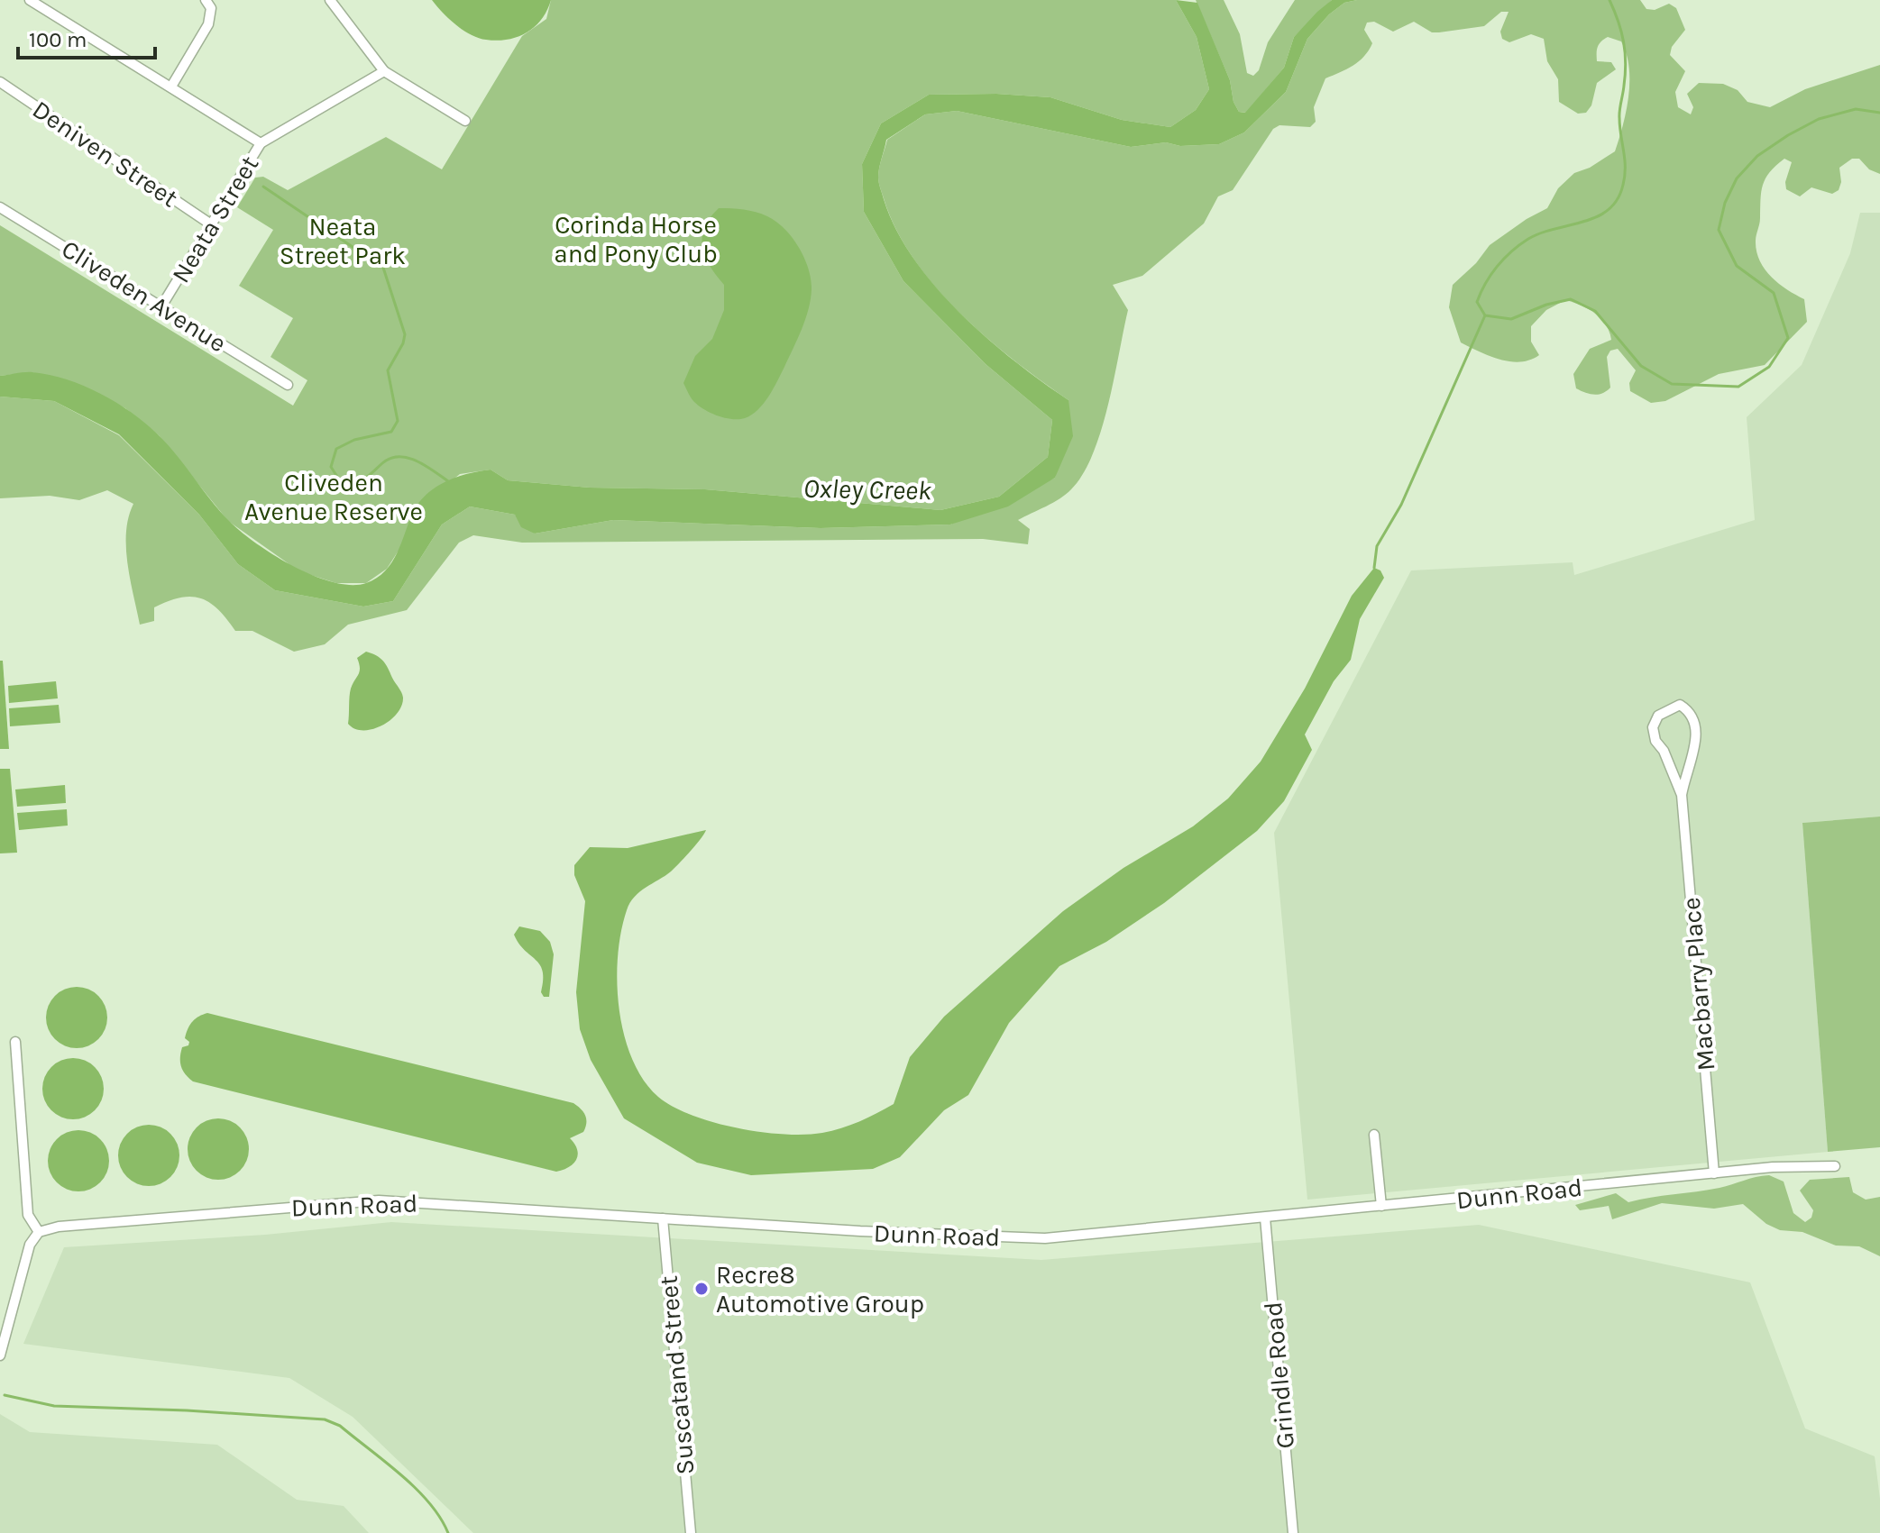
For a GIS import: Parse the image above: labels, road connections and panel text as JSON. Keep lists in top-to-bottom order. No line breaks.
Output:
{"streets":{"street":["Deniven Street","Neata Street","Cliveden Avenue","Macbarry Place","Dunn Road","Suscatand Street","Grindle Road"]},"crossings":[["Deniven Street","Neata Street"],["Neata Street","Cliveden Avenue"],["Macbarry Place","Dunn Road"],["Dunn Road","Suscatand Street"],["Dunn Road","Grindle Road"]],"water":["Oxley Creek"],"parks":["Corinda Horse and Pony Club","Neata Street Park","Cliveden Avenue Reserve"],"places":["Recre8 Automotive Group"],"scale_bar":"100 m"}
